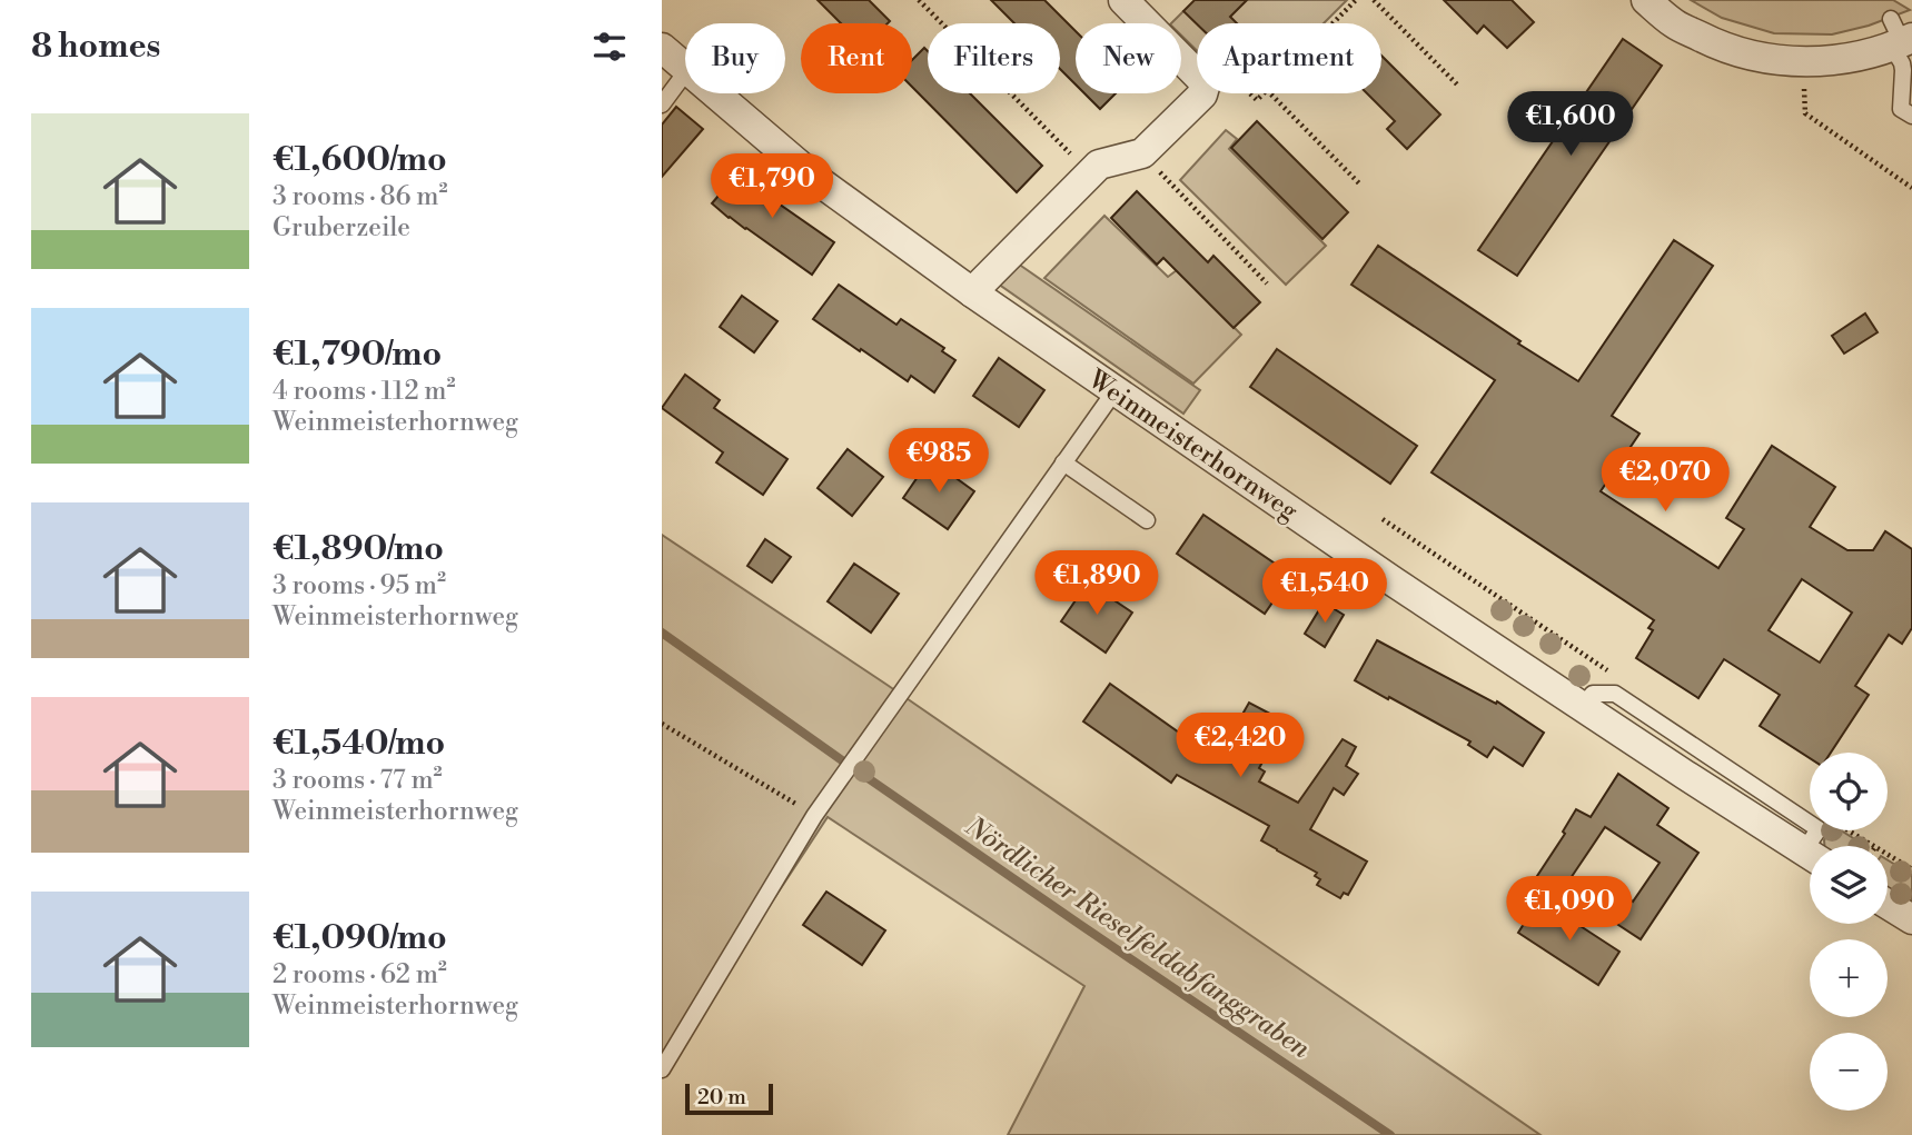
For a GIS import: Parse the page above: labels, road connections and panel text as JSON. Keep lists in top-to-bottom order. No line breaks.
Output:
{"streets":{"street":["Weinmeisterhornweg"]},"water":["Nördlicher Rieselfeldabfanggraben"],"scale_bar":"20 m","page":{"heading":"8 homes","chip":["Buy","Rent","Filters","New","Apartment"],"price":["€1,600","€1,790","€985","€2,070","€1,890","€1,540","€2,420","€1,090"],"list":[{"name":"€1,600/mo","note":"3 rooms · 86 m² · Gruberzeile"},{"name":"€1,790/mo","note":"4 rooms · 112 m² · Weinmeisterhornweg"},{"name":"€1,890/mo","note":"3 rooms · 95 m² · Weinmeisterhornweg"},{"name":"€1,540/mo","note":"3 rooms · 77 m² · Weinmeisterhornweg"},{"name":"€1,090/mo","note":"2 rooms · 62 m² · Weinmeisterhornweg"}],"map_buttons":["+","−"],"scale":"20 m"}}
